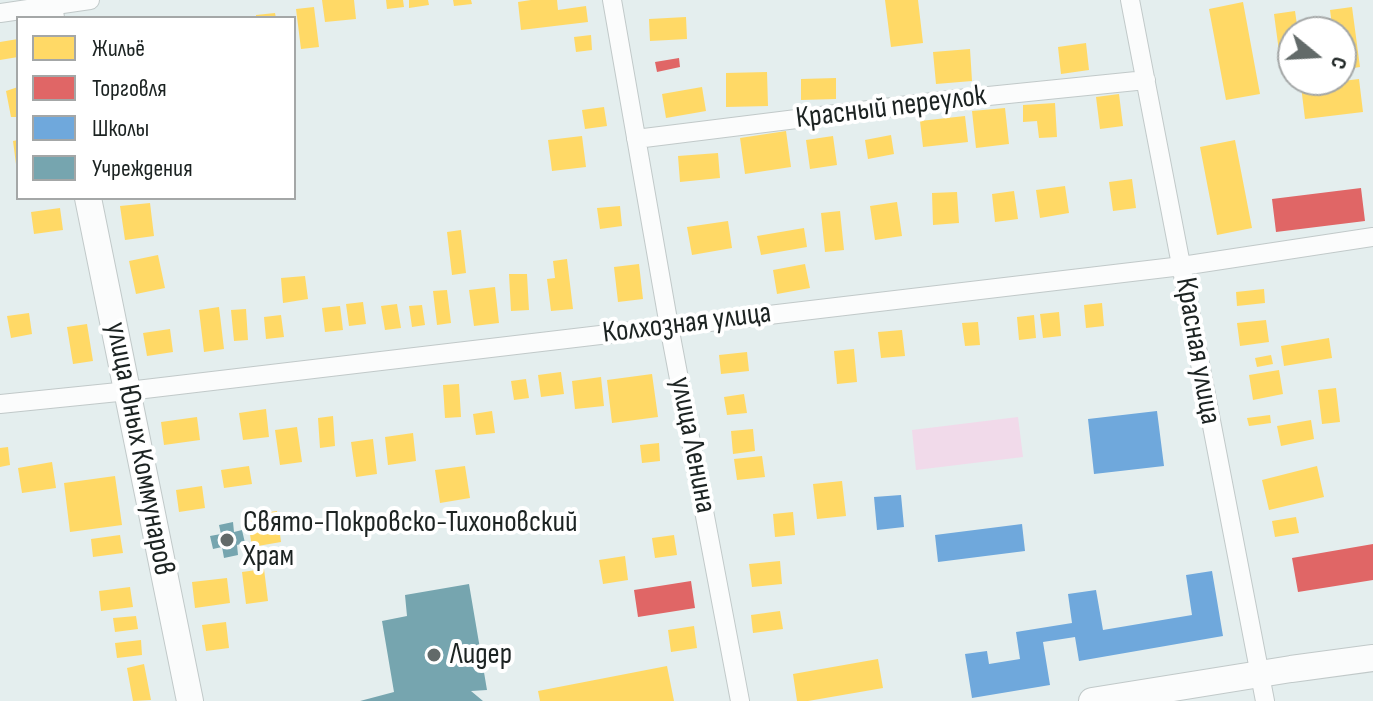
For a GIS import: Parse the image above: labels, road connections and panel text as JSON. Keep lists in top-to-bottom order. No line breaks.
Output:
{"streets":{"street":["Красный переулок","Колхозная улица","Красная улица","улица Ленина","улица Юных Коммунаров"]},"crossings":[["Красный переулок","Красная улица"],["Красный переулок","улица Ленина"],["Колхозная улица","Красная улица"],["Колхозная улица","улица Ленина"],["Колхозная улица","улица Юных Коммунаров"]],"places":["Свято-Покровско-Тихоновский Храм","Лидер"],"legend":["Жильё","Торговля","Школы","Учреждения"],"north":"right"}
